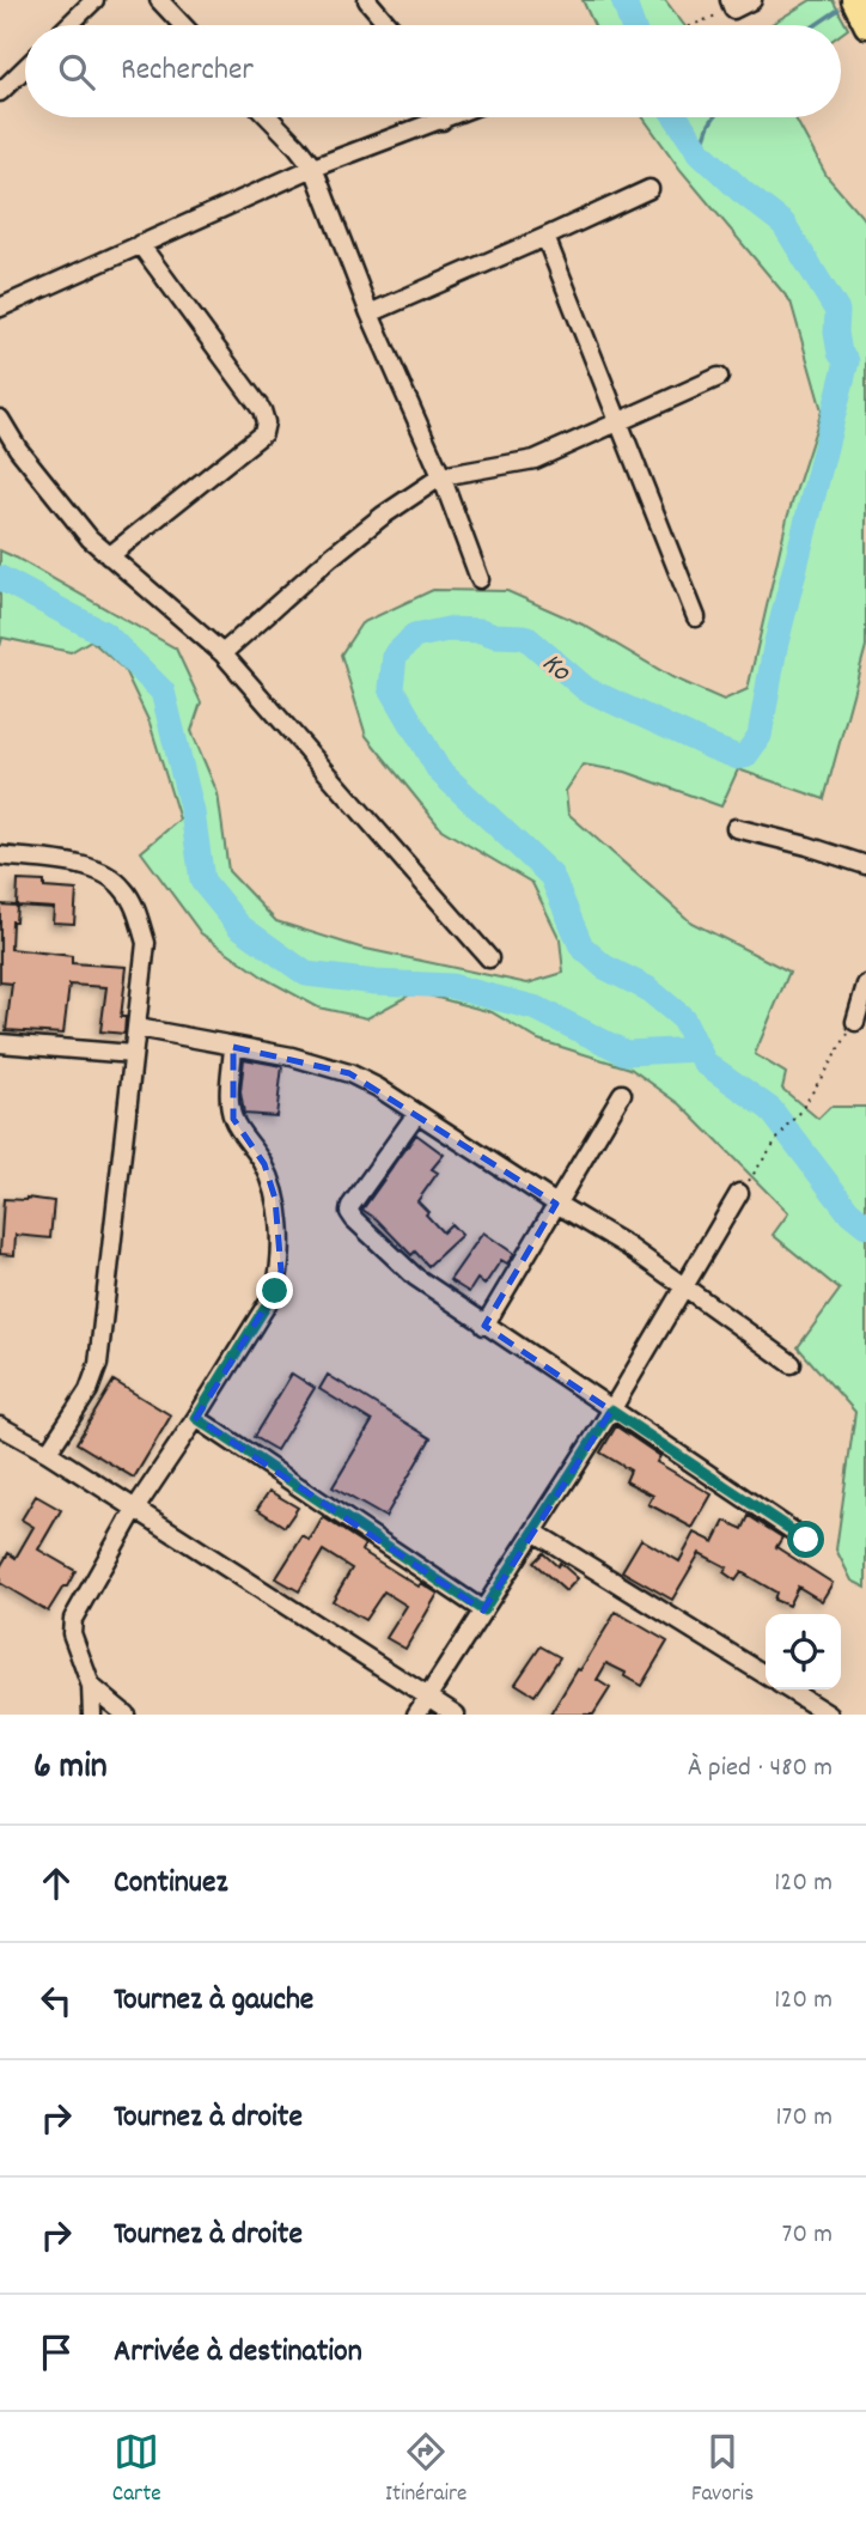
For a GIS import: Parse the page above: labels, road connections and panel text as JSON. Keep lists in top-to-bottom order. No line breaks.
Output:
{"water":["Ko"],"page":{"search":"Rechercher","heading":["6 min","À pied · 480 m"],"list":[["Continuez","120 m"],["Tournez à gauche","120 m"],["Tournez à droite","170 m"],["Tournez à droite","70 m"],"Arrivée à destination"],"nav":["Carte","Itinéraire","Favoris"]}}
